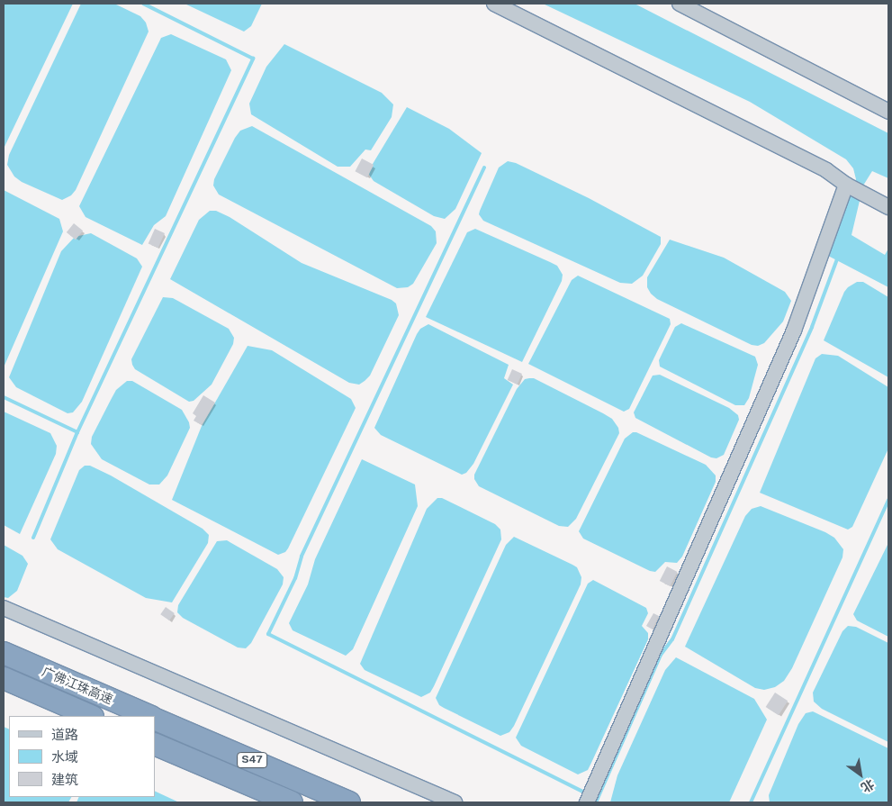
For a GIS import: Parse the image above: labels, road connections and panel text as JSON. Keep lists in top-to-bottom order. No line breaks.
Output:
{"streets":{"highway":["广佛江珠高速","S47"]},"legend":["道路","水域","建筑"],"north":"bottom right"}
